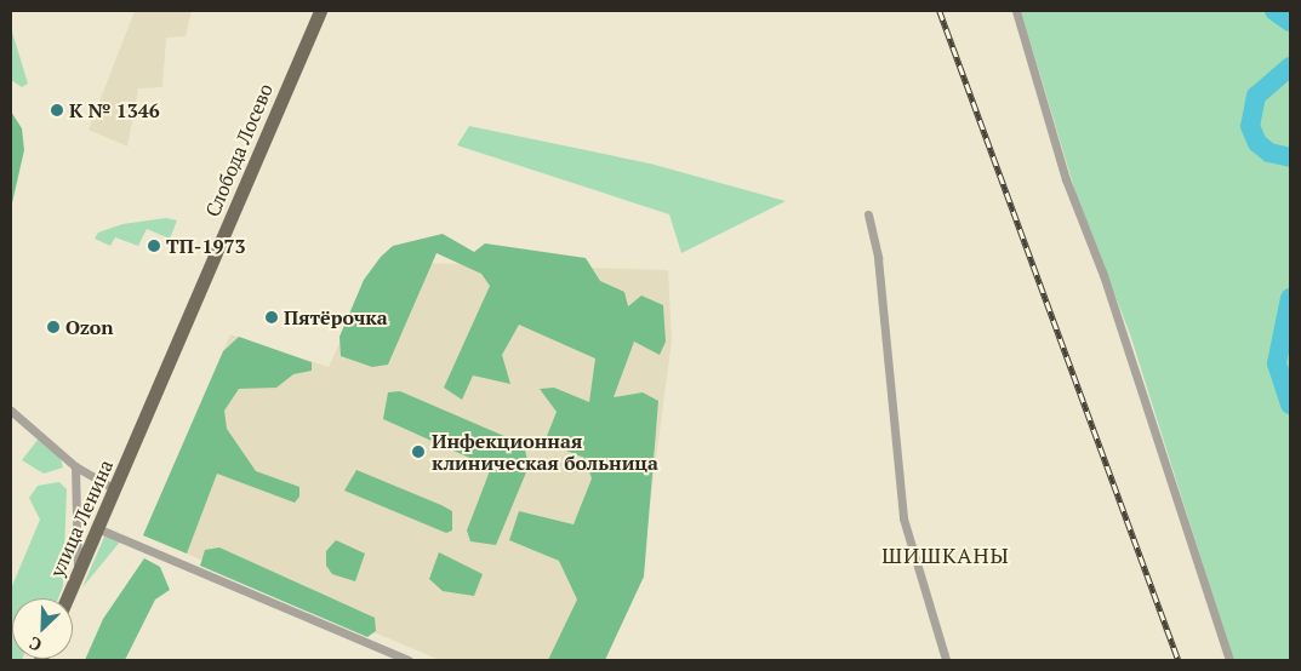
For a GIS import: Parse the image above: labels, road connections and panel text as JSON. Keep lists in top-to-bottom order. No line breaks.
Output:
{"streets":{"main road":["Слобода Лосево","улица Ленина"]},"crossings":[["Слобода Лосево","улица Ленина"]],"districts":["ШИШКАНЫ"],"places":["К № 1346","ТП-1973","Пятёрочка","Ozon","Инфекционная клиническая больница"],"north":"bottom left"}
